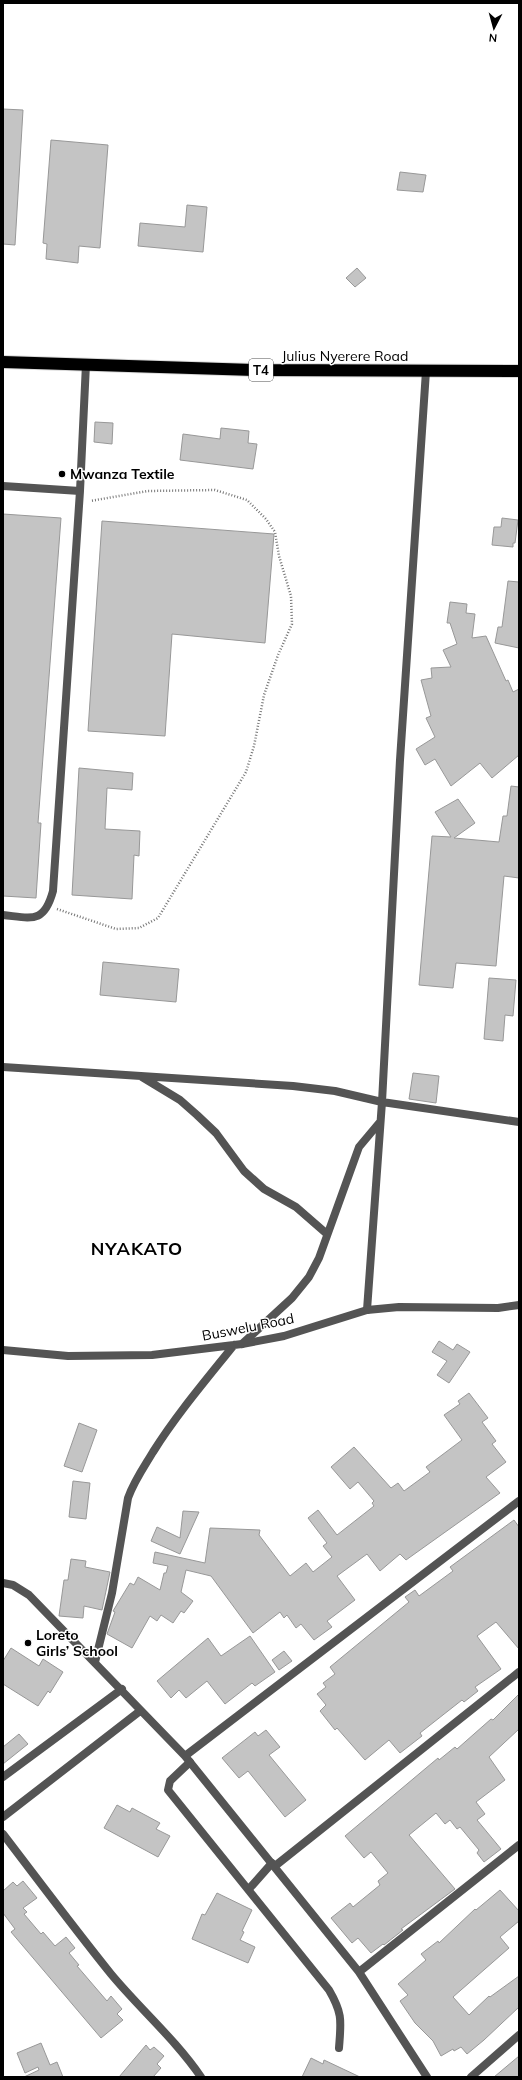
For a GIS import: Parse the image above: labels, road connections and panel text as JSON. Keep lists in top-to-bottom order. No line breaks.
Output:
{"streets":{"highway":["Julius Nyerere Road","T4"],"street":["Buswelu Road"]},"districts":["NYAKATO"],"places":["Mwanza Textile","Loreto Girls’ School"],"north":"bottom"}
